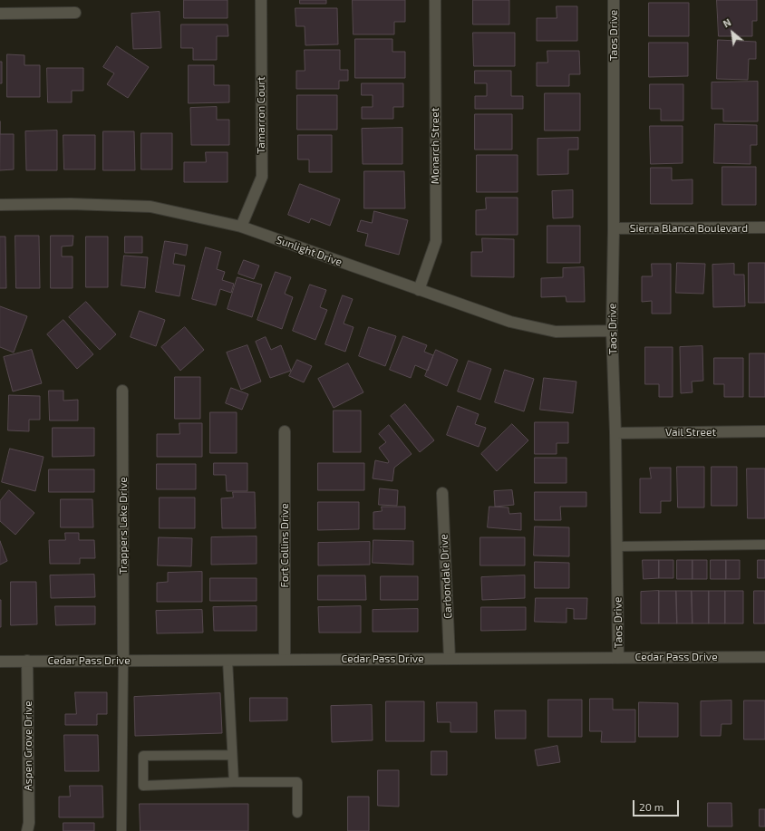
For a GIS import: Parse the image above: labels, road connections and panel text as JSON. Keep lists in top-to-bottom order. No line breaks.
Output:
{"streets":{"street":["Taos Drive","Tamarron Court","Monarch Street","Sierra Blanca Boulevard","Sunlight Drive","Vail Street","Trappers Lake Drive","Fort Collins Drive","Carbondale Drive","Cedar Pass Drive","Aspen Grove Drive"]},"crossings":[["Taos Drive","Sierra Blanca Boulevard"],["Taos Drive","Sunlight Drive"],["Taos Drive","Vail Street"],["Taos Drive","Cedar Pass Drive"],["Tamarron Court","Sunlight Drive"],["Monarch Street","Sunlight Drive"],["Trappers Lake Drive","Cedar Pass Drive"],["Fort Collins Drive","Cedar Pass Drive"],["Carbondale Drive","Cedar Pass Drive"],["Cedar Pass Drive","Aspen Grove Drive"]],"scale_bar":"20 m","north":"top left"}
